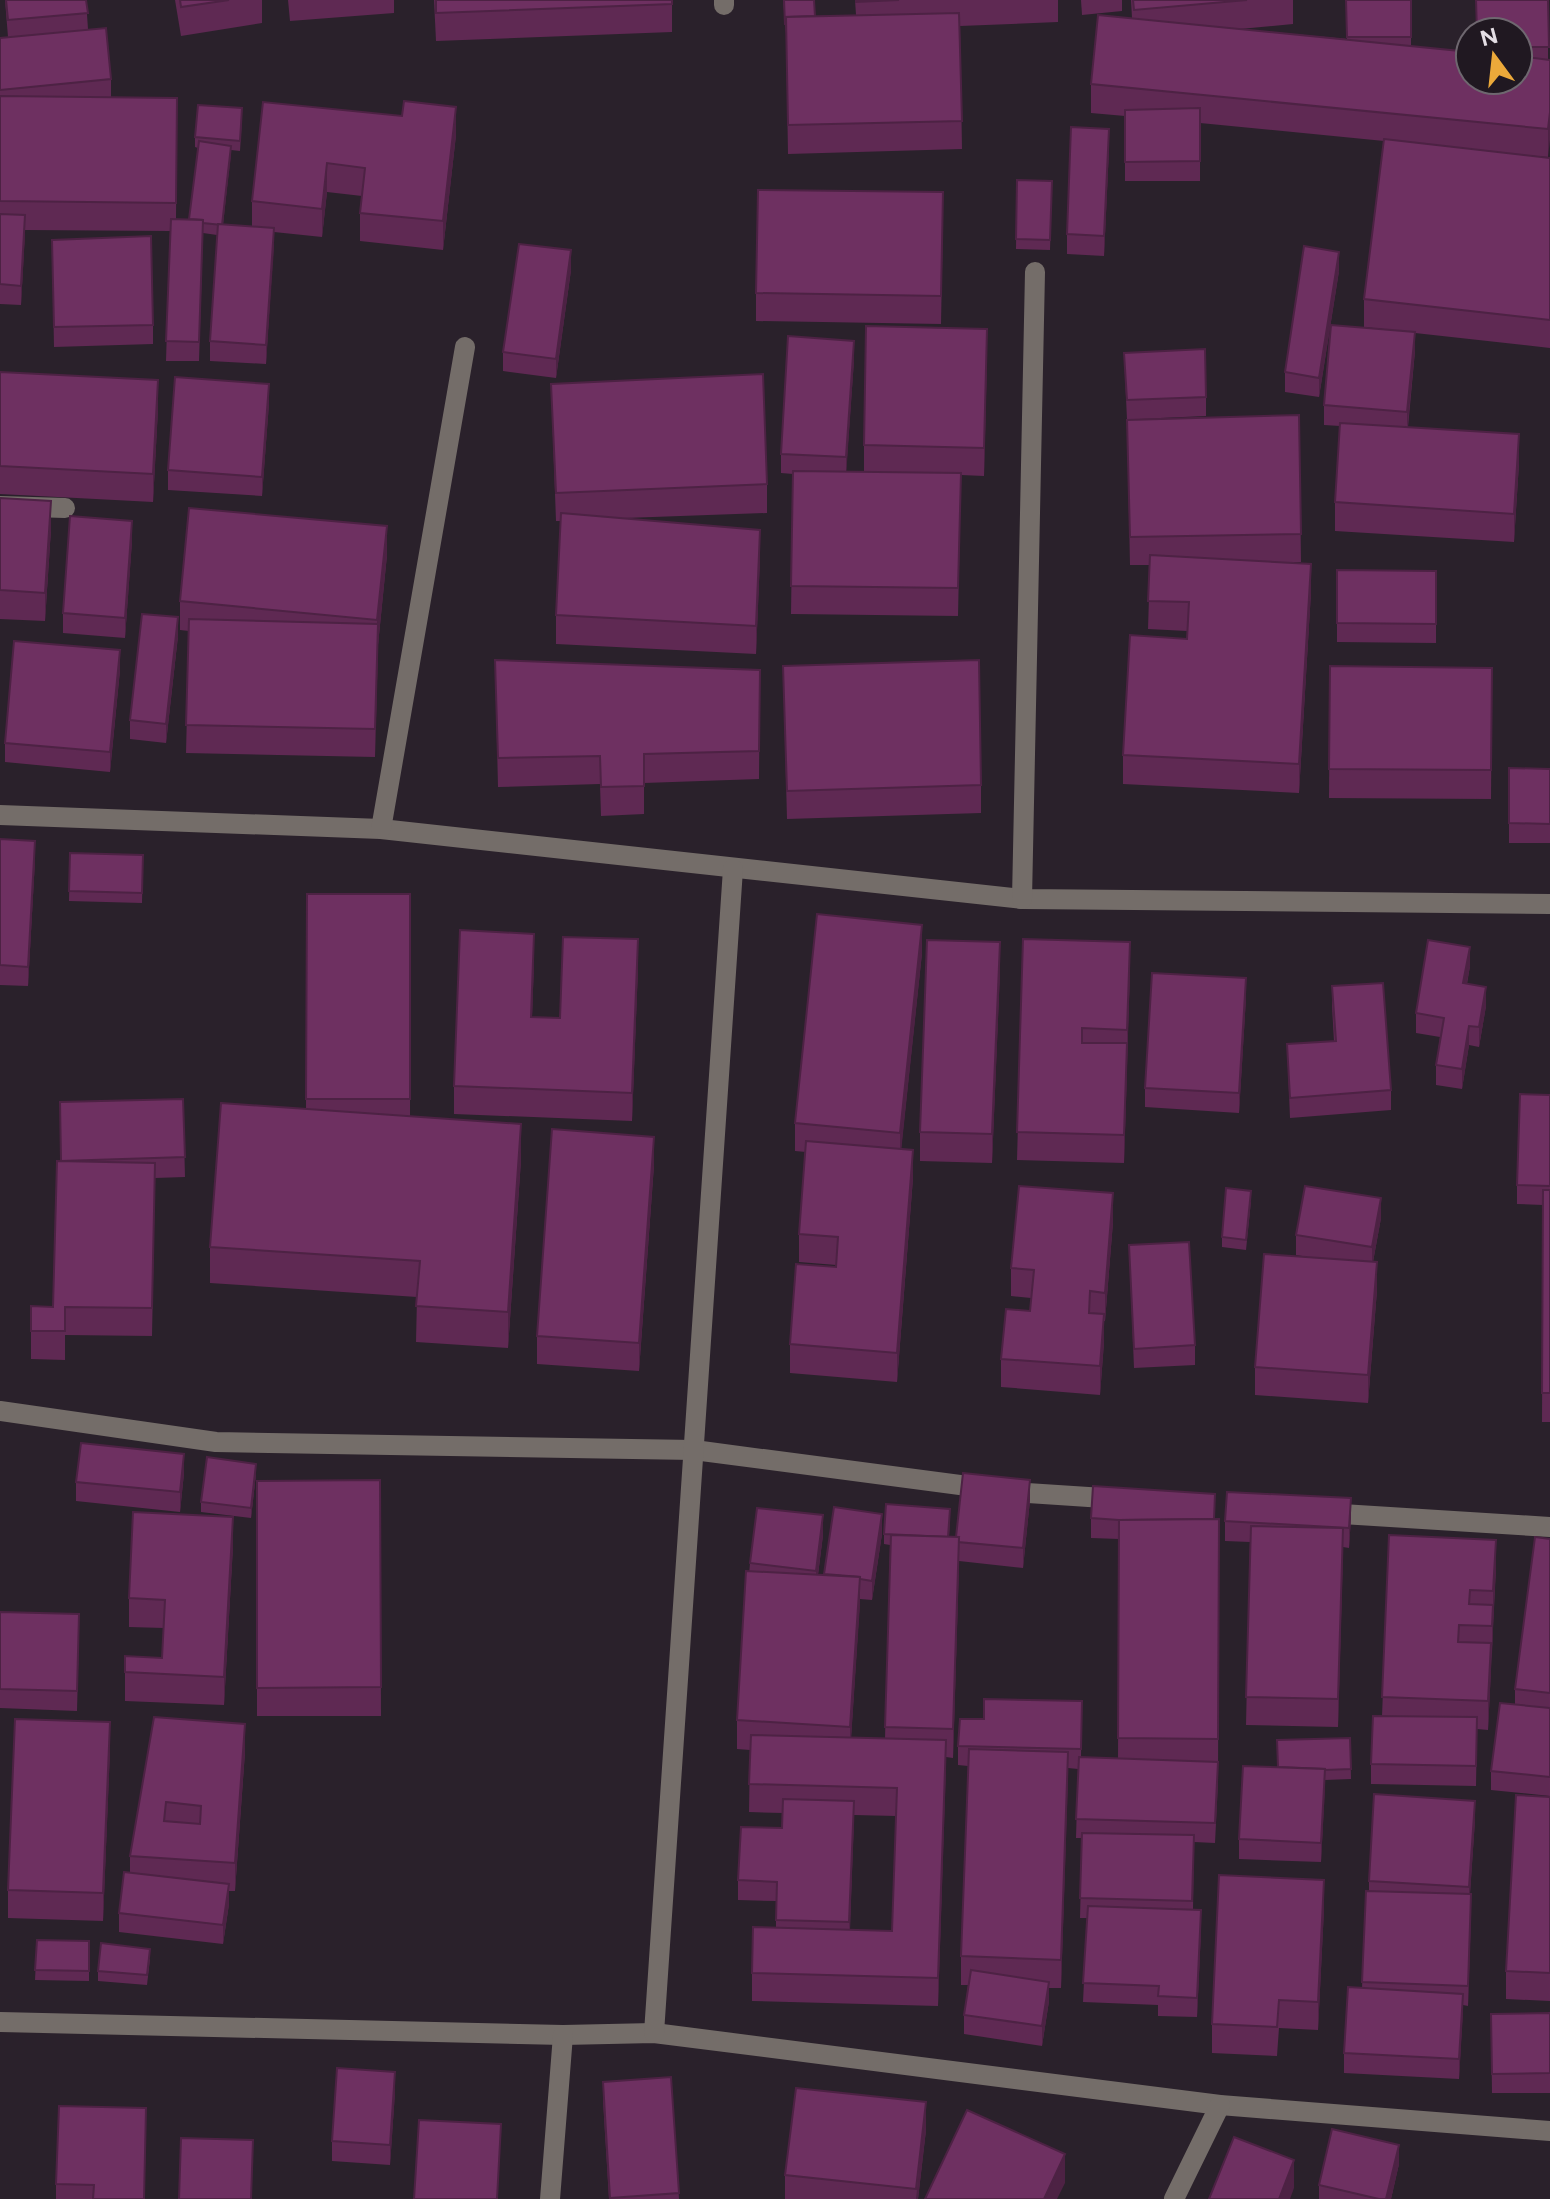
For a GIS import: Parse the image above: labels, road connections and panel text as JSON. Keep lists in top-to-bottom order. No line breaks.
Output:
{"north":"top"}
